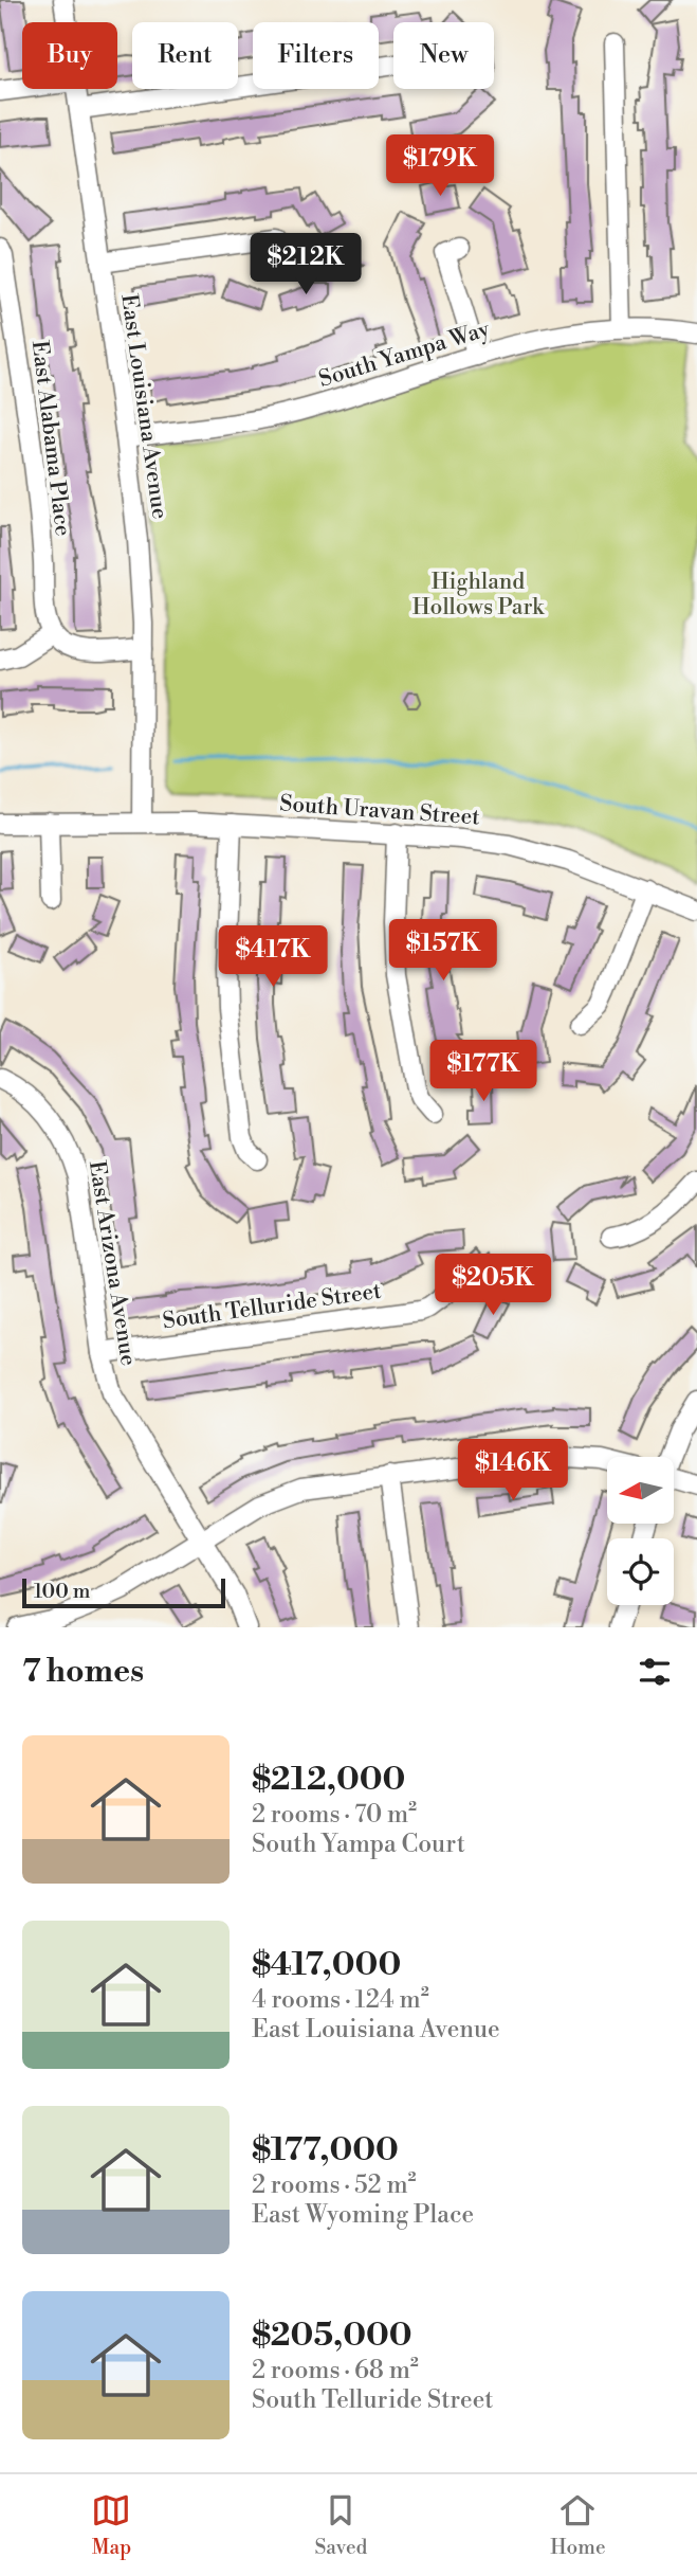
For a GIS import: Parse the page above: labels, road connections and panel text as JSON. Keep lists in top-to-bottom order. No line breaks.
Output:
{"streets":{"street":["South Yampa Way","East Louisiana Avenue","East Alabama Place","South Uravan Street","East Arizona Avenue","South Telluride Street"]},"crossings":[["South Yampa Way","East Louisiana Avenue"],["East Louisiana Avenue","South Uravan Street"],["East Arizona Avenue","South Telluride Street"]],"parks":["Highland Hollows Park"],"scale_bar":"100 m","north":"left","page":{"chip":["Buy","Rent","Filters","New"],"price":["$179K","$212K","$157K","$417K","$177K","$205K","$146K"],"scale":"100 m","heading":"7 homes","list":[{"name":"$212,000","note":"2 rooms · 70 m² · South Yampa Court"},{"name":"$417,000","note":"4 rooms · 124 m² · East Louisiana Avenue"},{"name":"$177,000","note":"2 rooms · 52 m² · East Wyoming Place"},{"name":"$205,000","note":"2 rooms · 68 m² · South Telluride Street"}],"tabs":["Map","Saved","Home"]}}
